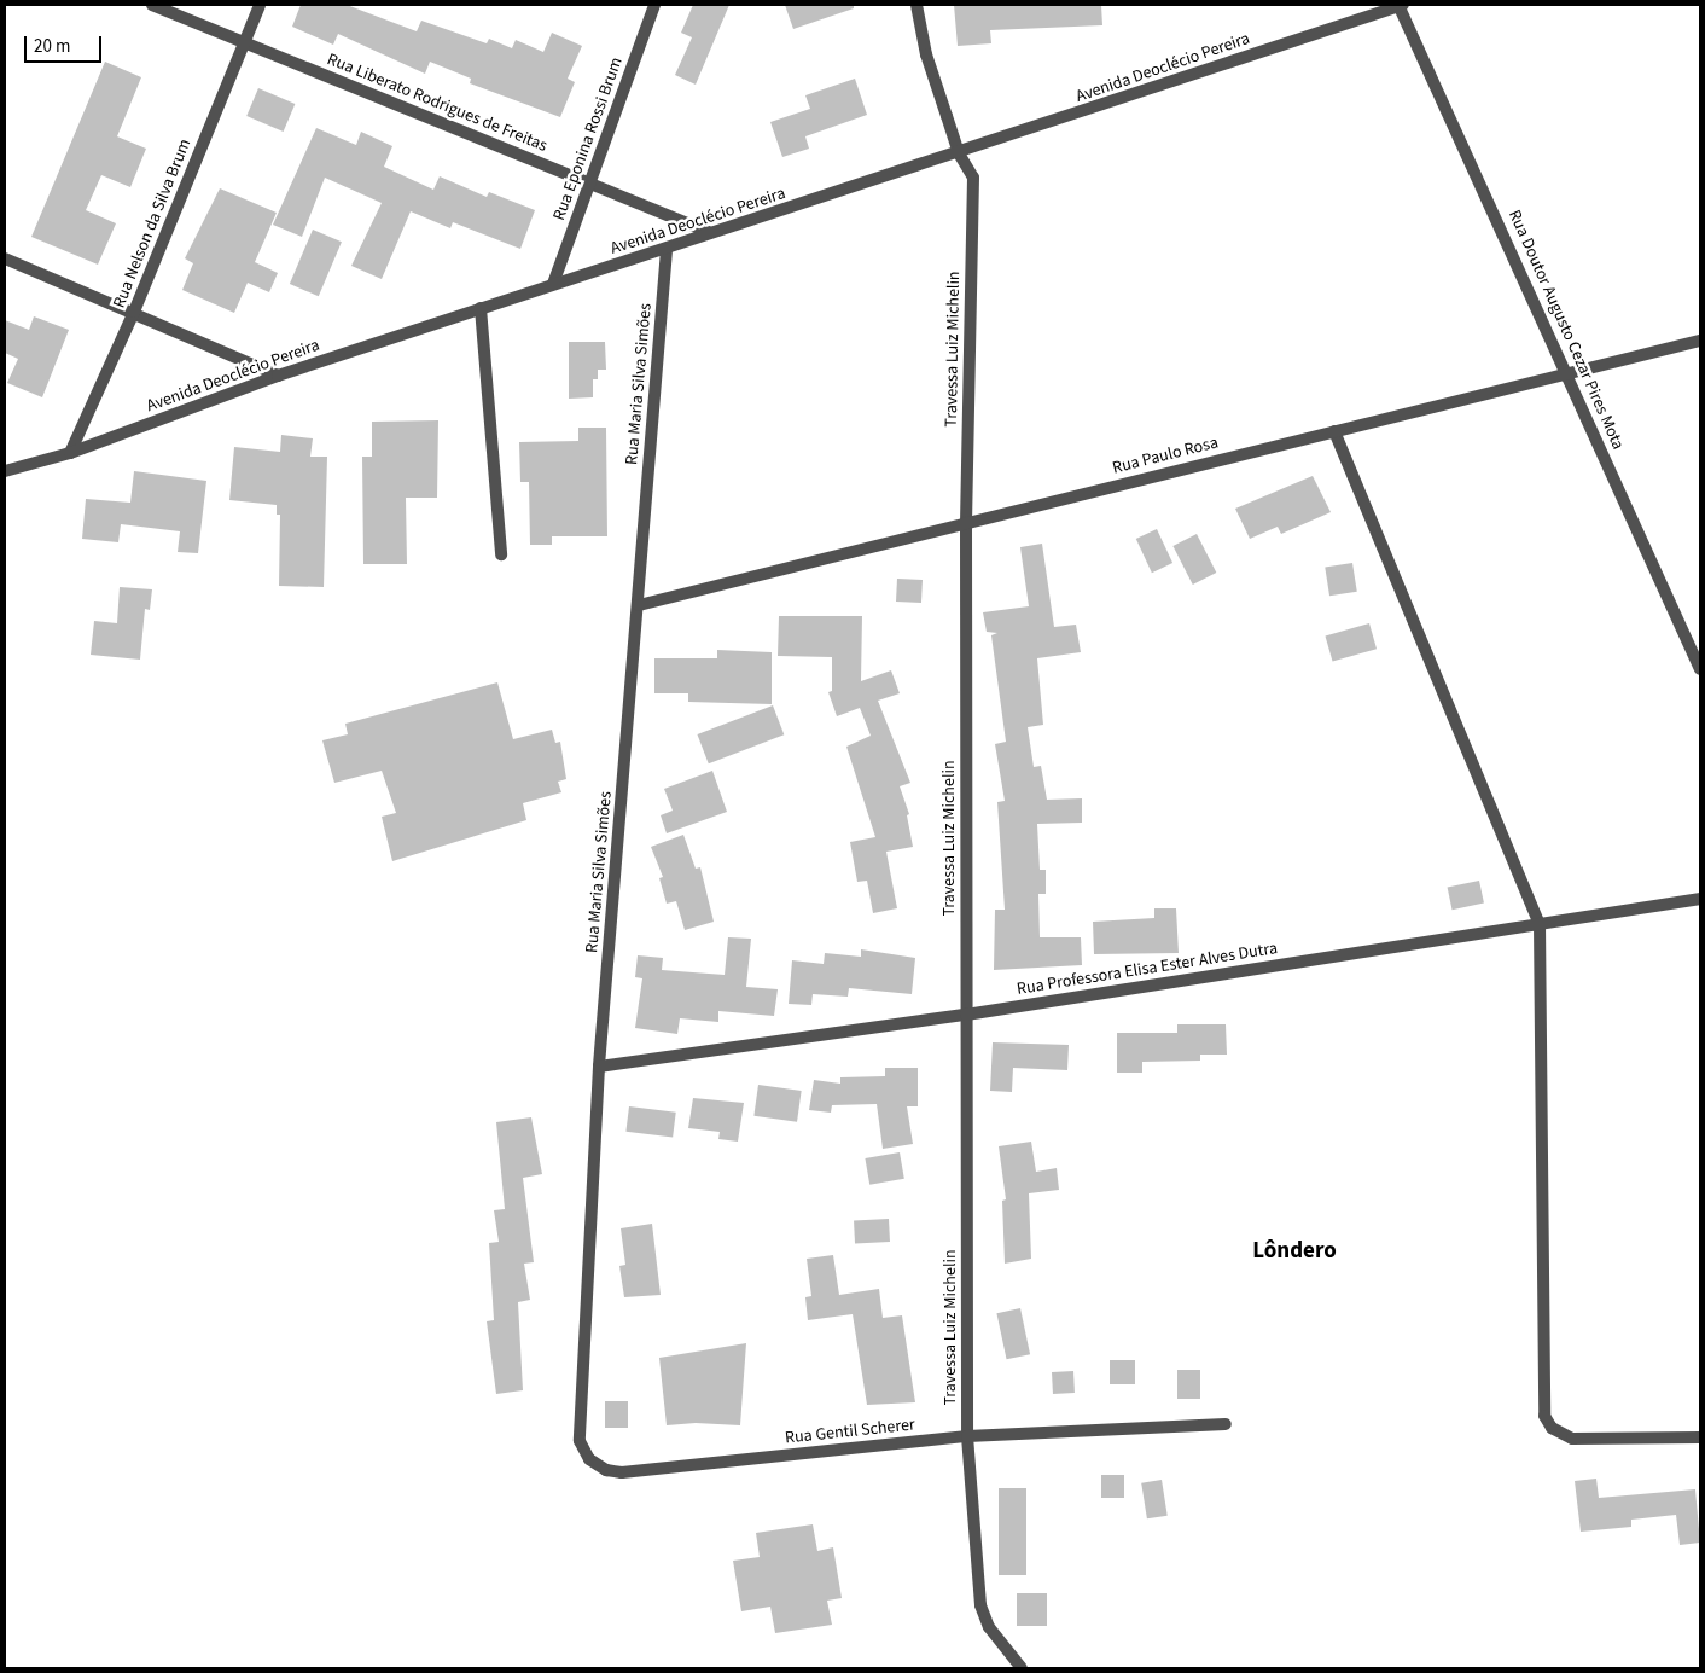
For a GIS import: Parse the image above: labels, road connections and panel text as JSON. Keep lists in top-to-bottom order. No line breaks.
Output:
{"streets":{"street":["Avenida Deoclécio Pereira","Rua Liberato Rodrigues de Freitas","Rua Eponina Rossi Brum","Rua Nelson da Silva Brum","Rua Doutor Augusto Cezar Pires Mota","Travessa Luiz Michelin","Rua Maria Silva Simões","Rua Paulo Rosa","Rua Professora Elisa Ester Alves Dutra","Rua Gentil Scherer"]},"crossings":[["Avenida Deoclécio Pereira","Rua Liberato Rodrigues de Freitas"],["Avenida Deoclécio Pereira","Rua Eponina Rossi Brum"],["Avenida Deoclécio Pereira","Rua Nelson da Silva Brum"],["Avenida Deoclécio Pereira","Rua Doutor Augusto Cezar Pires Mota"],["Avenida Deoclécio Pereira","Travessa Luiz Michelin"],["Avenida Deoclécio Pereira","Rua Maria Silva Simões"],["Rua Liberato Rodrigues de Freitas","Rua Eponina Rossi Brum"],["Rua Liberato Rodrigues de Freitas","Rua Nelson da Silva Brum"],["Rua Doutor Augusto Cezar Pires Mota","Rua Paulo Rosa"],["Travessa Luiz Michelin","Rua Paulo Rosa"],["Travessa Luiz Michelin","Rua Professora Elisa Ester Alves Dutra"],["Travessa Luiz Michelin","Rua Gentil Scherer"],["Rua Maria Silva Simões","Rua Paulo Rosa"],["Rua Maria Silva Simões","Rua Professora Elisa Ester Alves Dutra"],["Rua Maria Silva Simões","Rua Gentil Scherer"]],"districts":["Lôndero"],"scale_bar":"20 m"}
